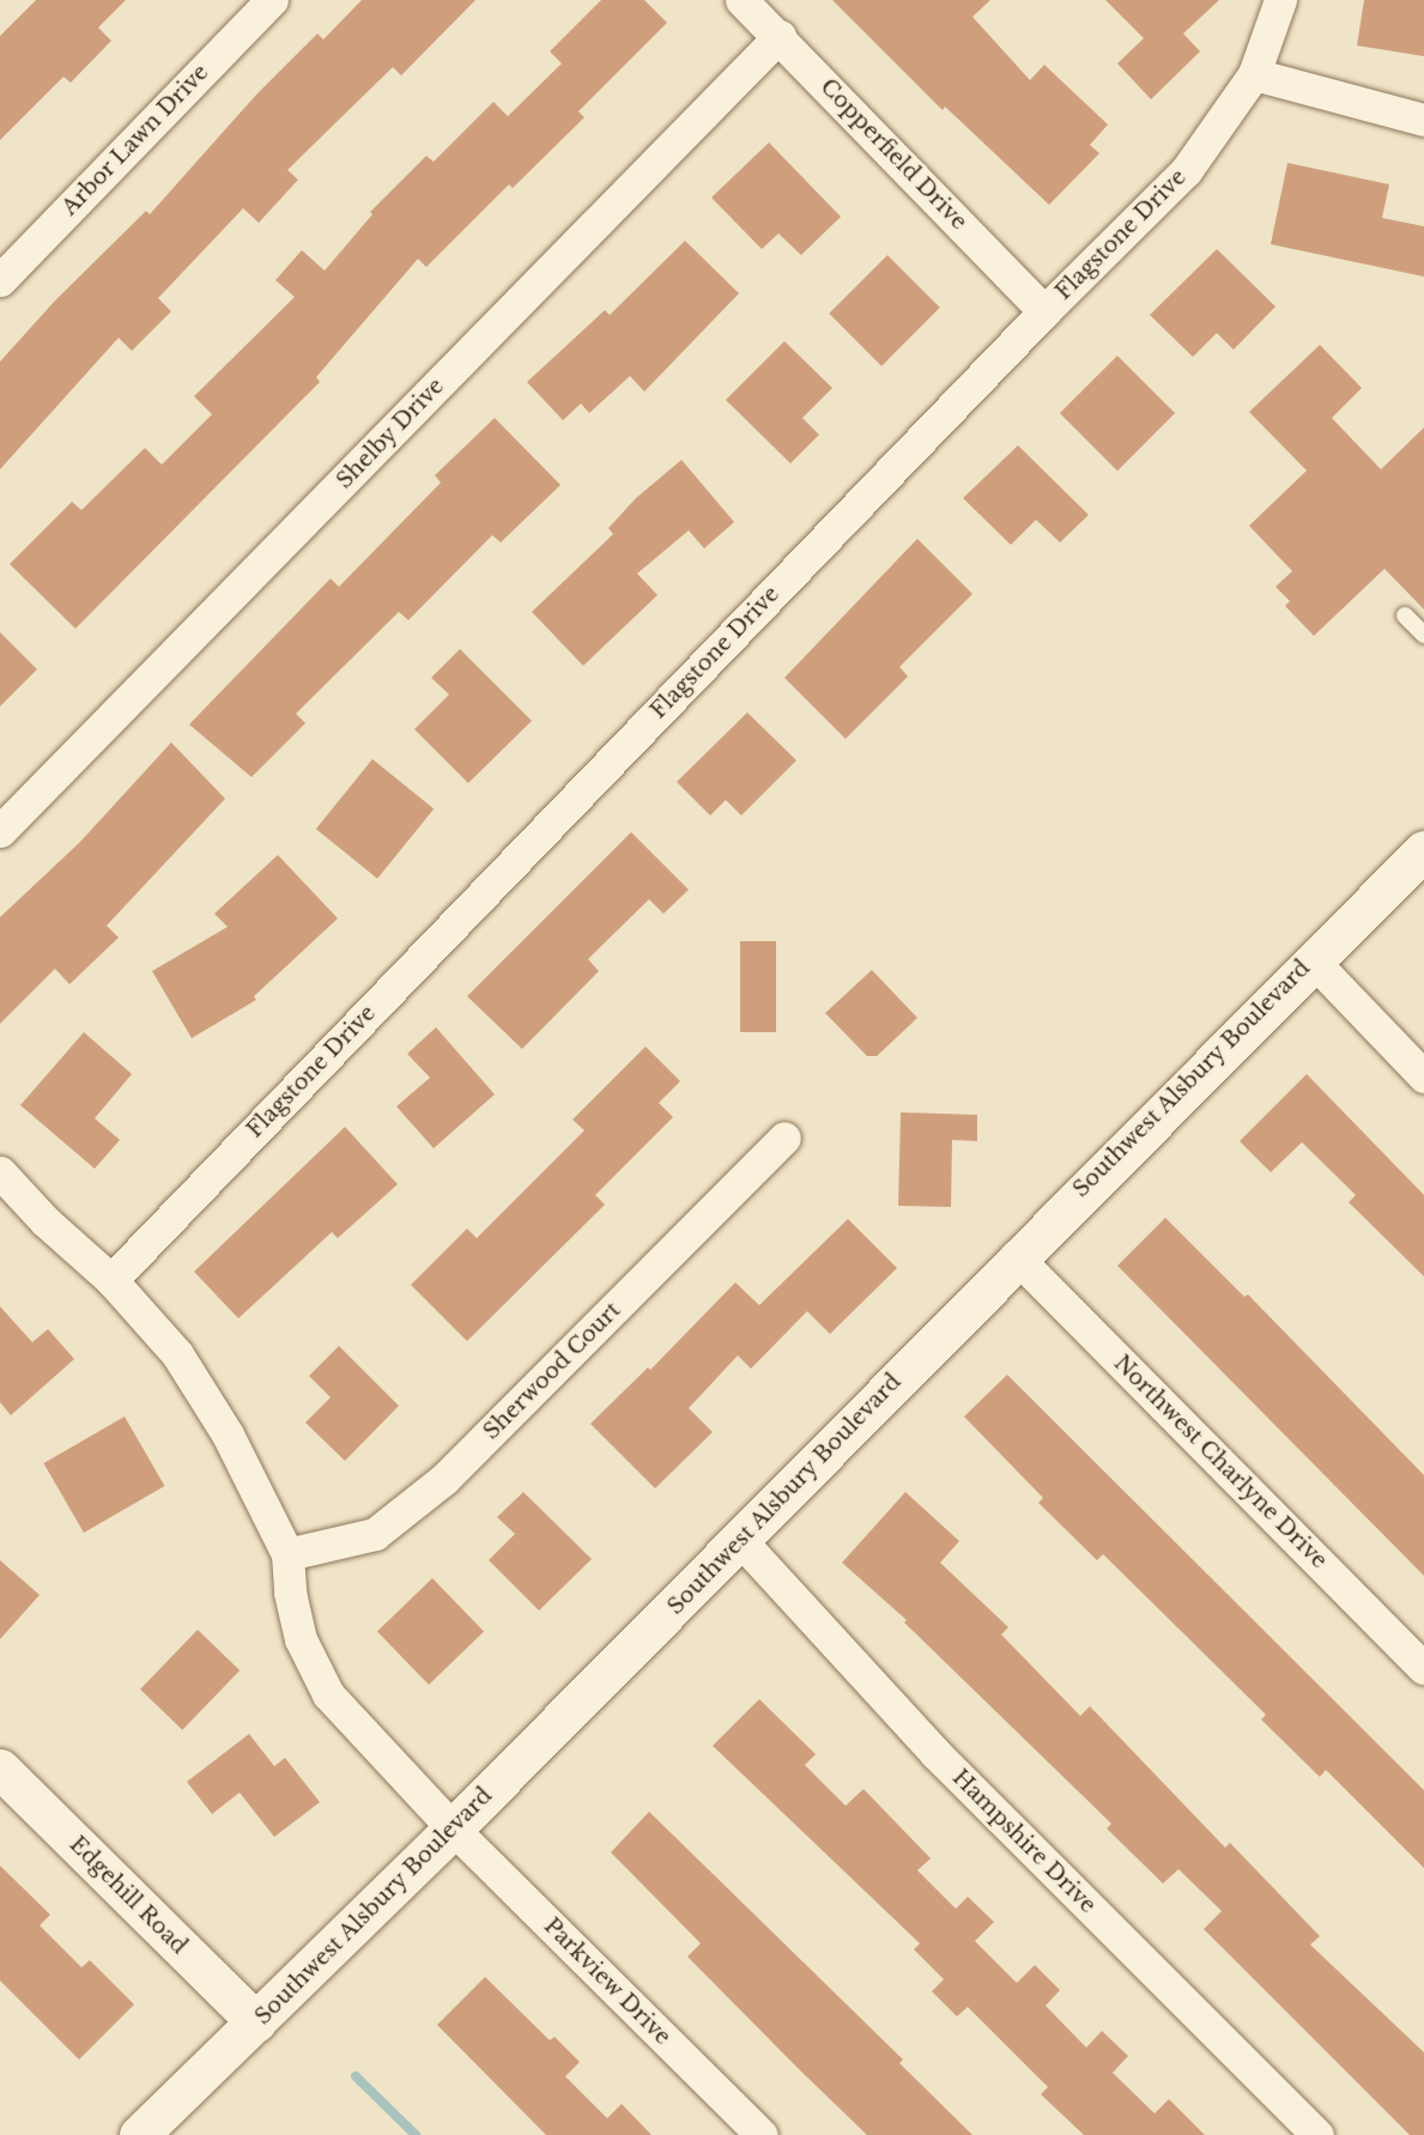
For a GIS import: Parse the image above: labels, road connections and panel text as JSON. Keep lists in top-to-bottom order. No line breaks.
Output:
{"streets":{"main road":["Southwest Alsbury Boulevard","Edgehill Road"],"street":["Arbor Lawn Drive","Copperfield Drive","Flagstone Drive","Shelby Drive","Sherwood Court","Northwest Charlyne Drive","Hampshire Drive","Parkview Drive"]},"crossings":[["Copperfield Drive","Flagstone Drive"],["Copperfield Drive","Shelby Drive"],["Southwest Alsbury Boulevard","Northwest Charlyne Drive"],["Southwest Alsbury Boulevard","Hampshire Drive"],["Southwest Alsbury Boulevard","Edgehill Road"],["Southwest Alsbury Boulevard","Parkview Drive"],["Sherwood Court","Parkview Drive"]]}
